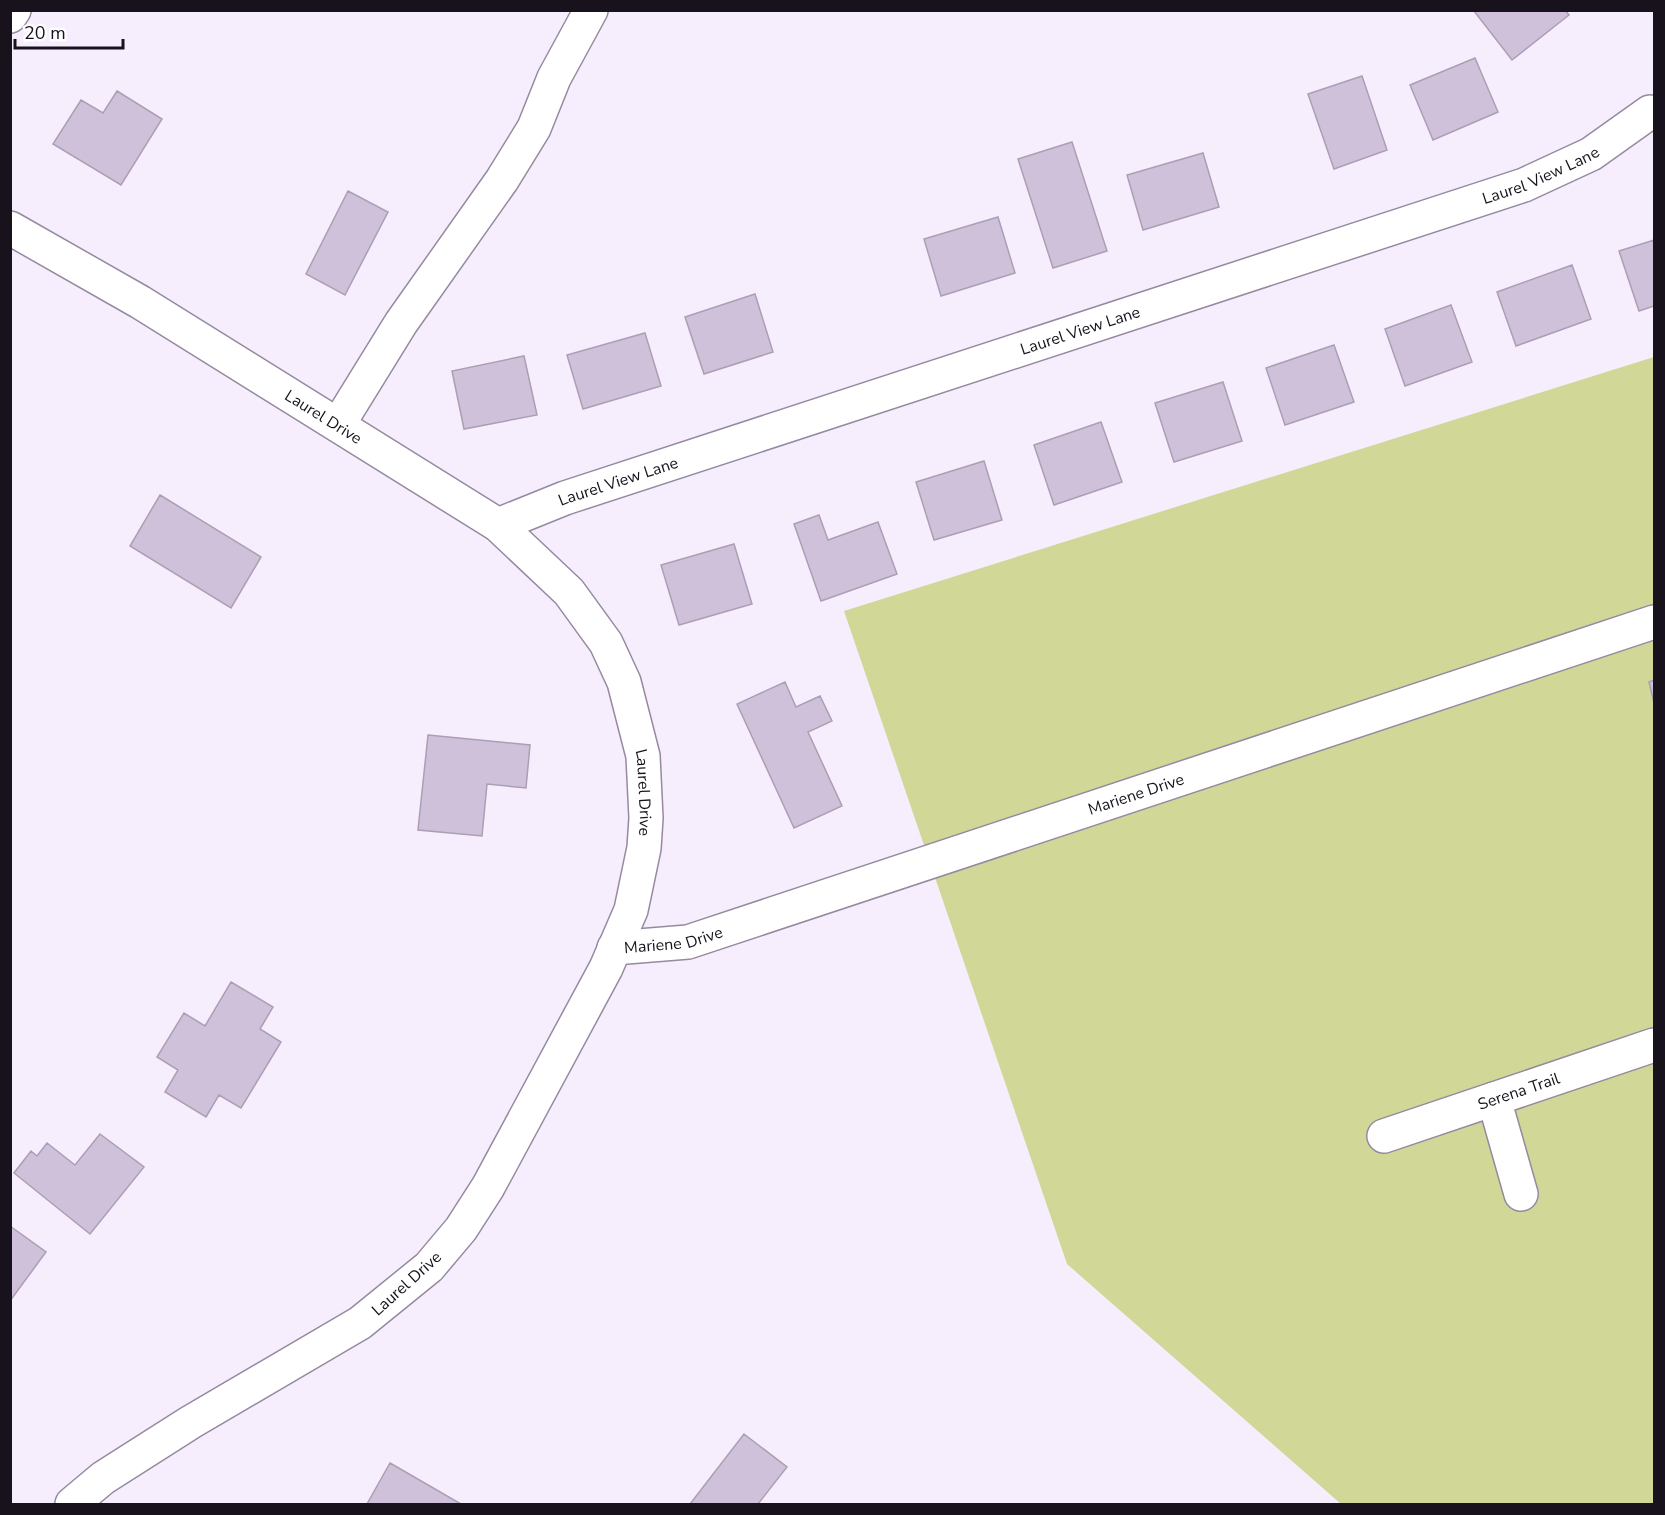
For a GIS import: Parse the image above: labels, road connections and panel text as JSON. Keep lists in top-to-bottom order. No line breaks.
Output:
{"streets":{"street":["Laurel View Lane","Laurel Drive","Mariene Drive","Serena Trail"]},"crossings":[["Laurel View Lane","Laurel Drive"],["Laurel Drive","Mariene Drive"]],"scale_bar":"20 m"}
